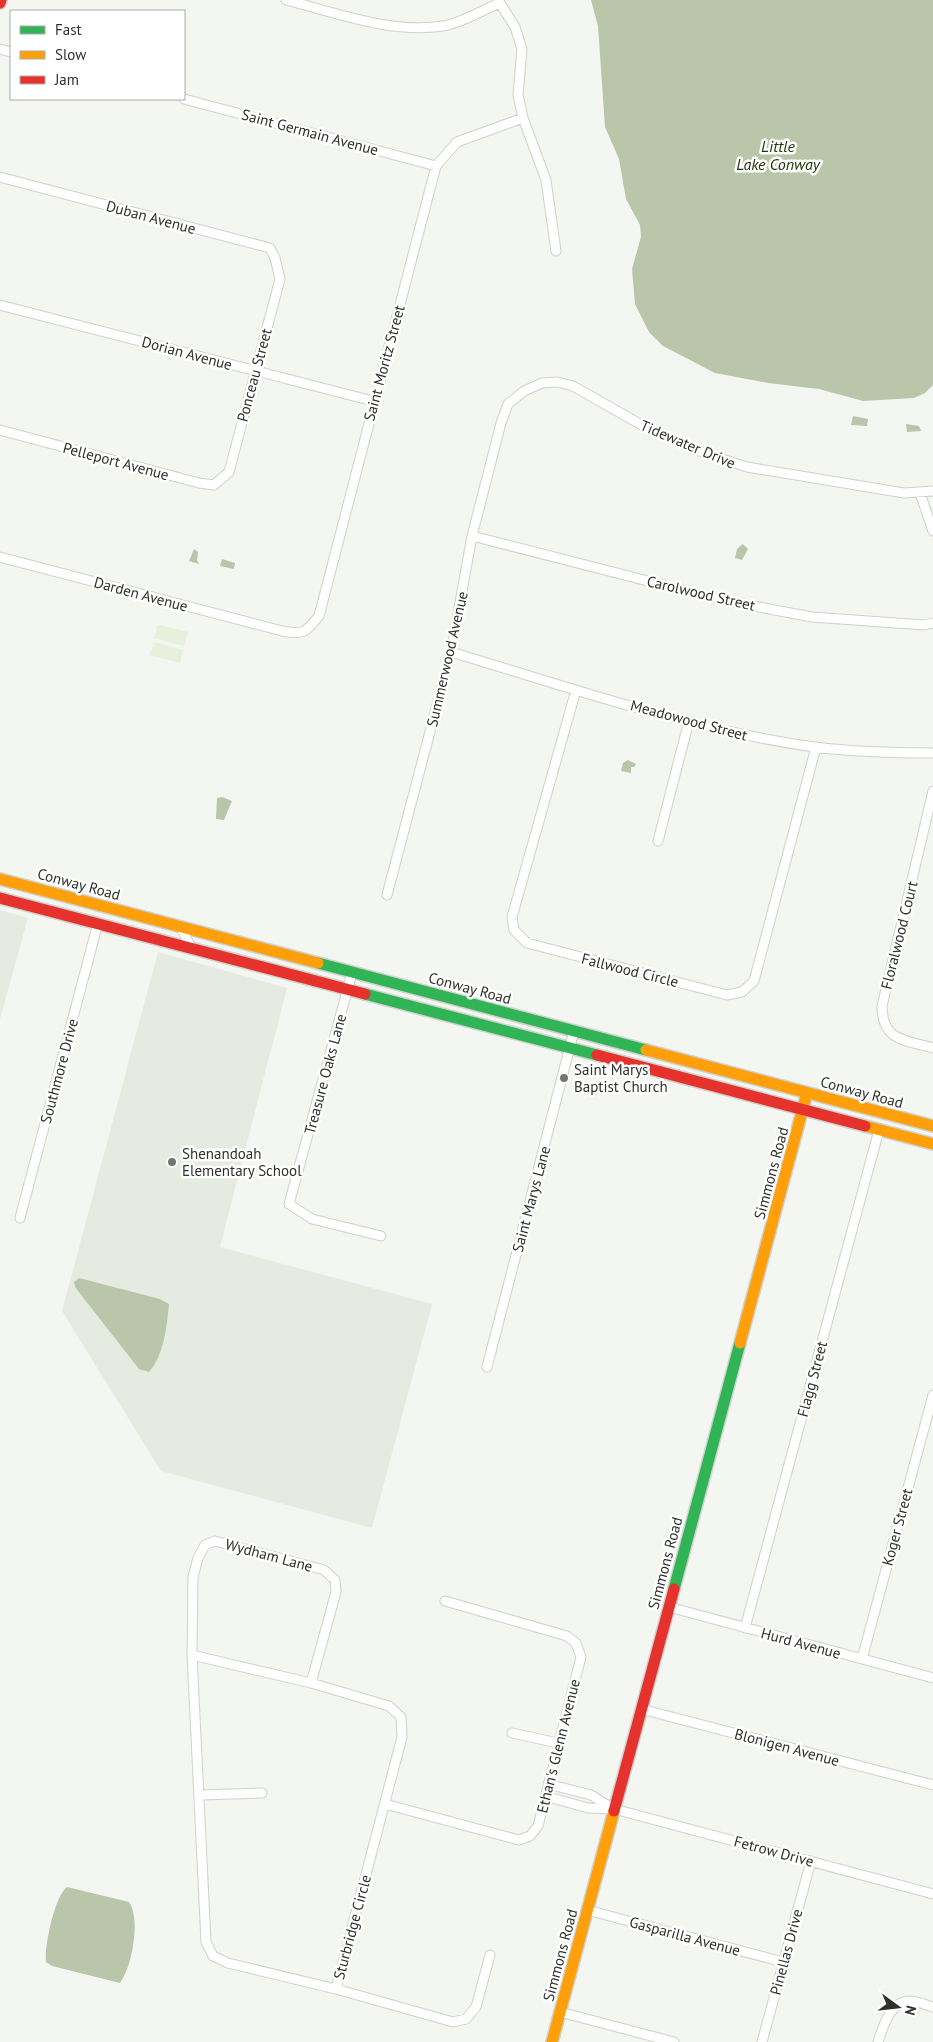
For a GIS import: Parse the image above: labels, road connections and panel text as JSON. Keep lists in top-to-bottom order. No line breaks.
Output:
{"streets":{"main road":["Conway Road","Simmons Road"],"street":["Saint Germain Avenue","Duban Avenue","Dorian Avenue","Saint Moritz Street","Ponceau Street","Tidewater Drive","Pelleport Avenue","Carolwood Street","Darden Avenue","Summerwood Avenue","Meadowood Street","Floralwood Court","Fallwood Circle","Southmore Drive","Treasure Oaks Lane","Saint Marys Lane","Flagg Street","Koger Street","Wydham Lane","Hurd Avenue","Ethan's Glenn Avenue","Blonigen Avenue","Fetrow Drive","Sturbridge Circle","Gasparilla Avenue","Pinellas Drive"]},"crossings":[["Saint Germain Avenue","Saint Moritz Street"],["Duban Avenue","Ponceau Street"],["Dorian Avenue","Saint Moritz Street"],["Dorian Avenue","Ponceau Street"],["Saint Moritz Street","Darden Avenue"],["Ponceau Street","Pelleport Avenue"],["Tidewater Drive","Summerwood Avenue"],["Carolwood Street","Summerwood Avenue"],["Summerwood Avenue","Meadowood Street"],["Meadowood Street","Fallwood Circle"],["Conway Road","Treasure Oaks Lane"],["Conway Road","Simmons Road"],["Conway Road","Saint Marys Lane"],["Simmons Road","Hurd Avenue"],["Simmons Road","Blonigen Avenue"],["Simmons Road","Fetrow Drive"],["Simmons Road","Gasparilla Avenue"],["Flagg Street","Hurd Avenue"],["Koger Street","Hurd Avenue"],["Wydham Lane","Sturbridge Circle"],["Ethan's Glenn Avenue","Sturbridge Circle"],["Fetrow Drive","Pinellas Drive"],["Gasparilla Avenue","Pinellas Drive"]],"water":["Little Lake Conway"],"places":["Saint Marys Baptist Church","Shenandoah Elementary School"],"legend":["Fast","Slow","Jam"],"north":"right"}
